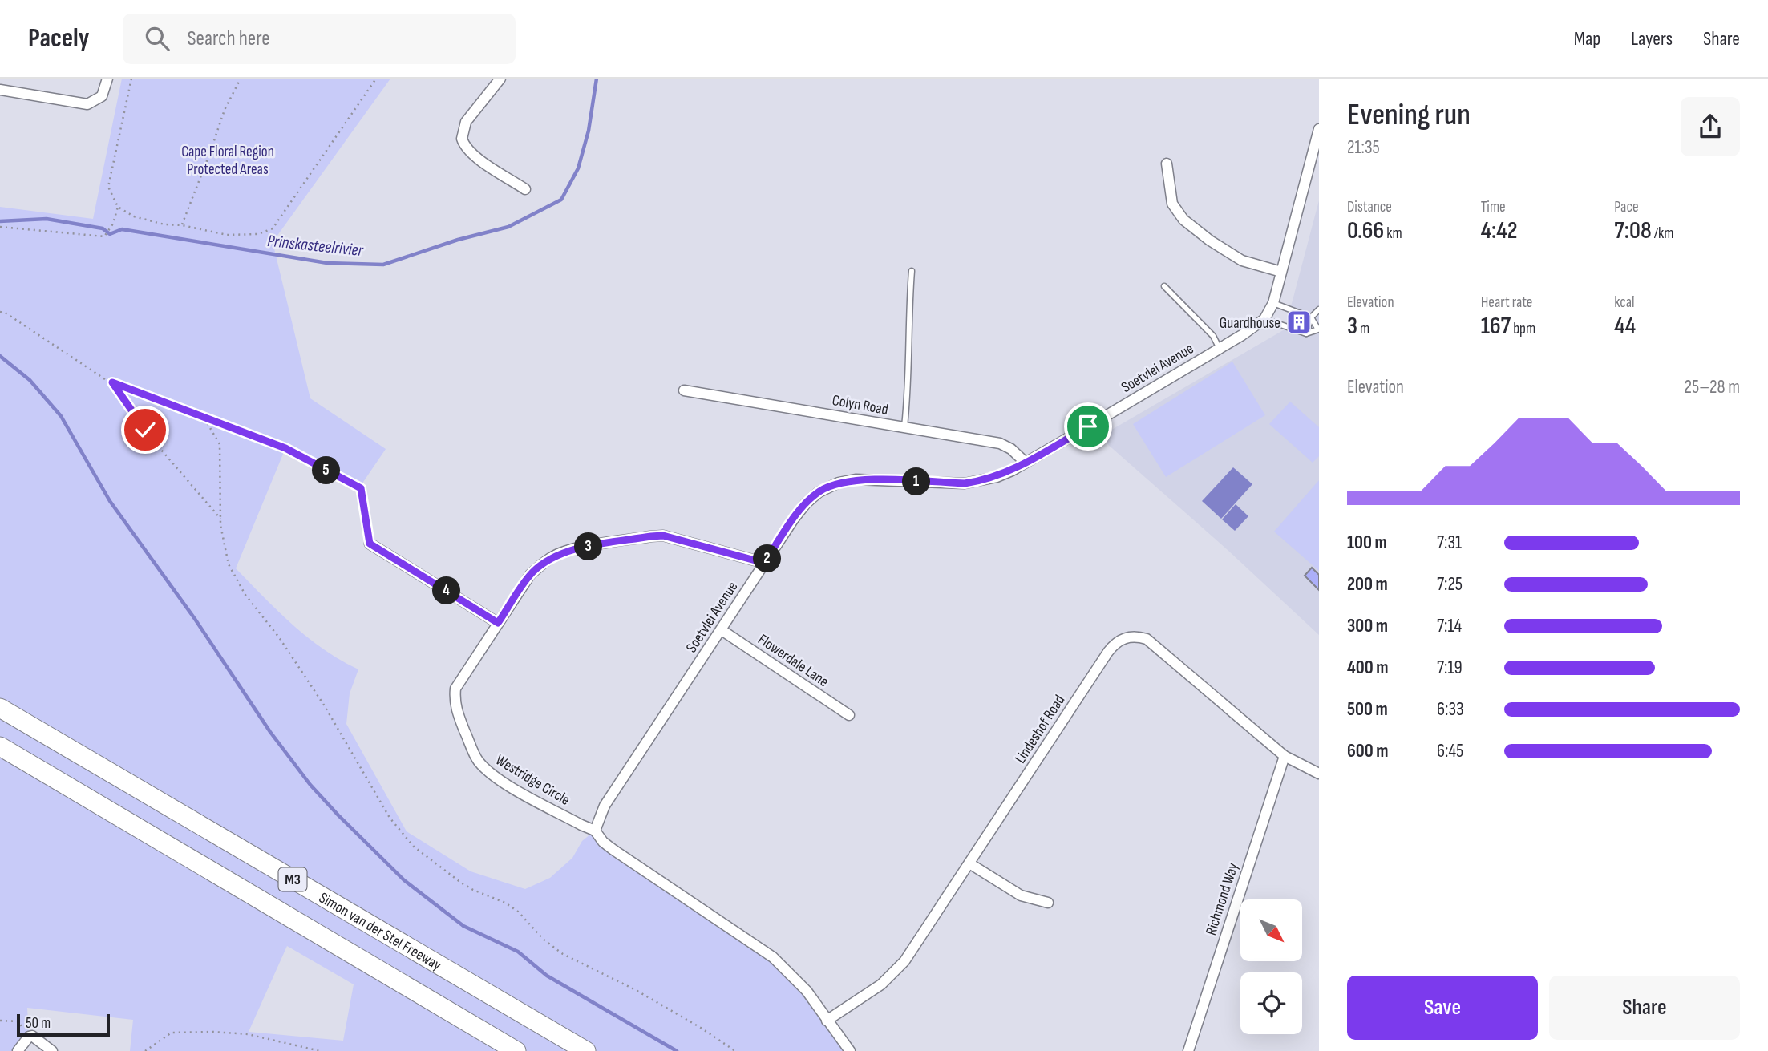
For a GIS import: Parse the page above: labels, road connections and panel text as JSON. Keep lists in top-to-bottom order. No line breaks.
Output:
{"streets":{"highway":["M3","Simon van der Stel Freeway"],"street":["Soetvlei Avenue","Colyn Road","Flowerdale Lane","Lindeshof Road","Westridge Circle","Richmond Way"]},"crossings":[["Soetvlei Avenue","Colyn Road"],["Soetvlei Avenue","Flowerdale Lane"],["Soetvlei Avenue","Westridge Circle"],["Lindeshof Road","Richmond Way"]],"water":["Prinskasteelrivier"],"parks":["Cape Floral Region Protected Areas"],"places":{"building":["Guardhouse"]},"scale_bar":"50 m","north":"bottom right","page":{"header":"Pacely","search":"Search here","nav":["Map","Layers","Share"],"heading":["Evening run","21:35"],"stats":[["Distance","0.66 km"],["Time","4:42"],["Pace","7:08 /km"],["Elevation","3 m"],["Heart rate","167 bpm"],["kcal","44"]],"chart":["Elevation","25–28 m"],"pins":["5","1","3","2","4"],"list":[{"name":"100 m","note":"7:31"},{"name":"200 m","note":"7:25"},{"name":"300 m","note":"7:14"},{"name":"400 m","note":"7:19"},{"name":"500 m","note":"6:33"},{"name":"600 m","note":"6:45"}],"buttons":["Save","Share"],"scale":"50 m"}}
